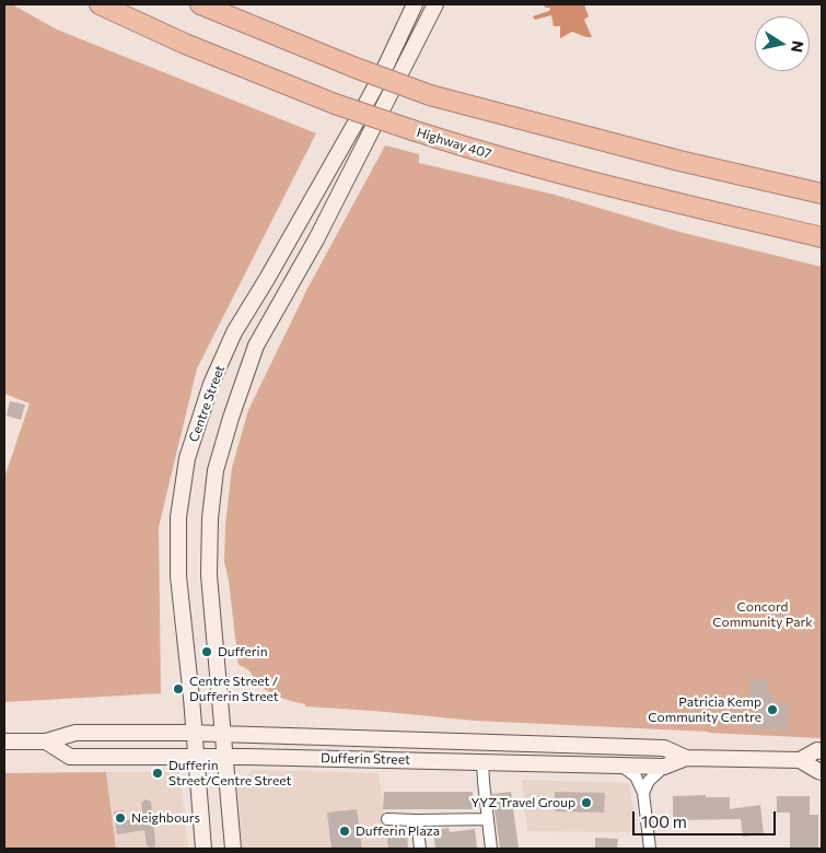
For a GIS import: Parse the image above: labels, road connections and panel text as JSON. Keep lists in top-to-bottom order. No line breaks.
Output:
{"streets":{"highway":["Highway 407"],"main road":["Centre Street","Dufferin Street"]},"crossings":[["Centre Street","Dufferin Street"]],"parks":["Concord Community Park"],"places":["Dufferin","Centre Street / Dufferin Street","Patricia Kemp Community Centre","Dufferin Street/Centre Street","YYZ Travel Group","Neighbours","Dufferin Plaza"],"scale_bar":"100 m","north":"right"}
